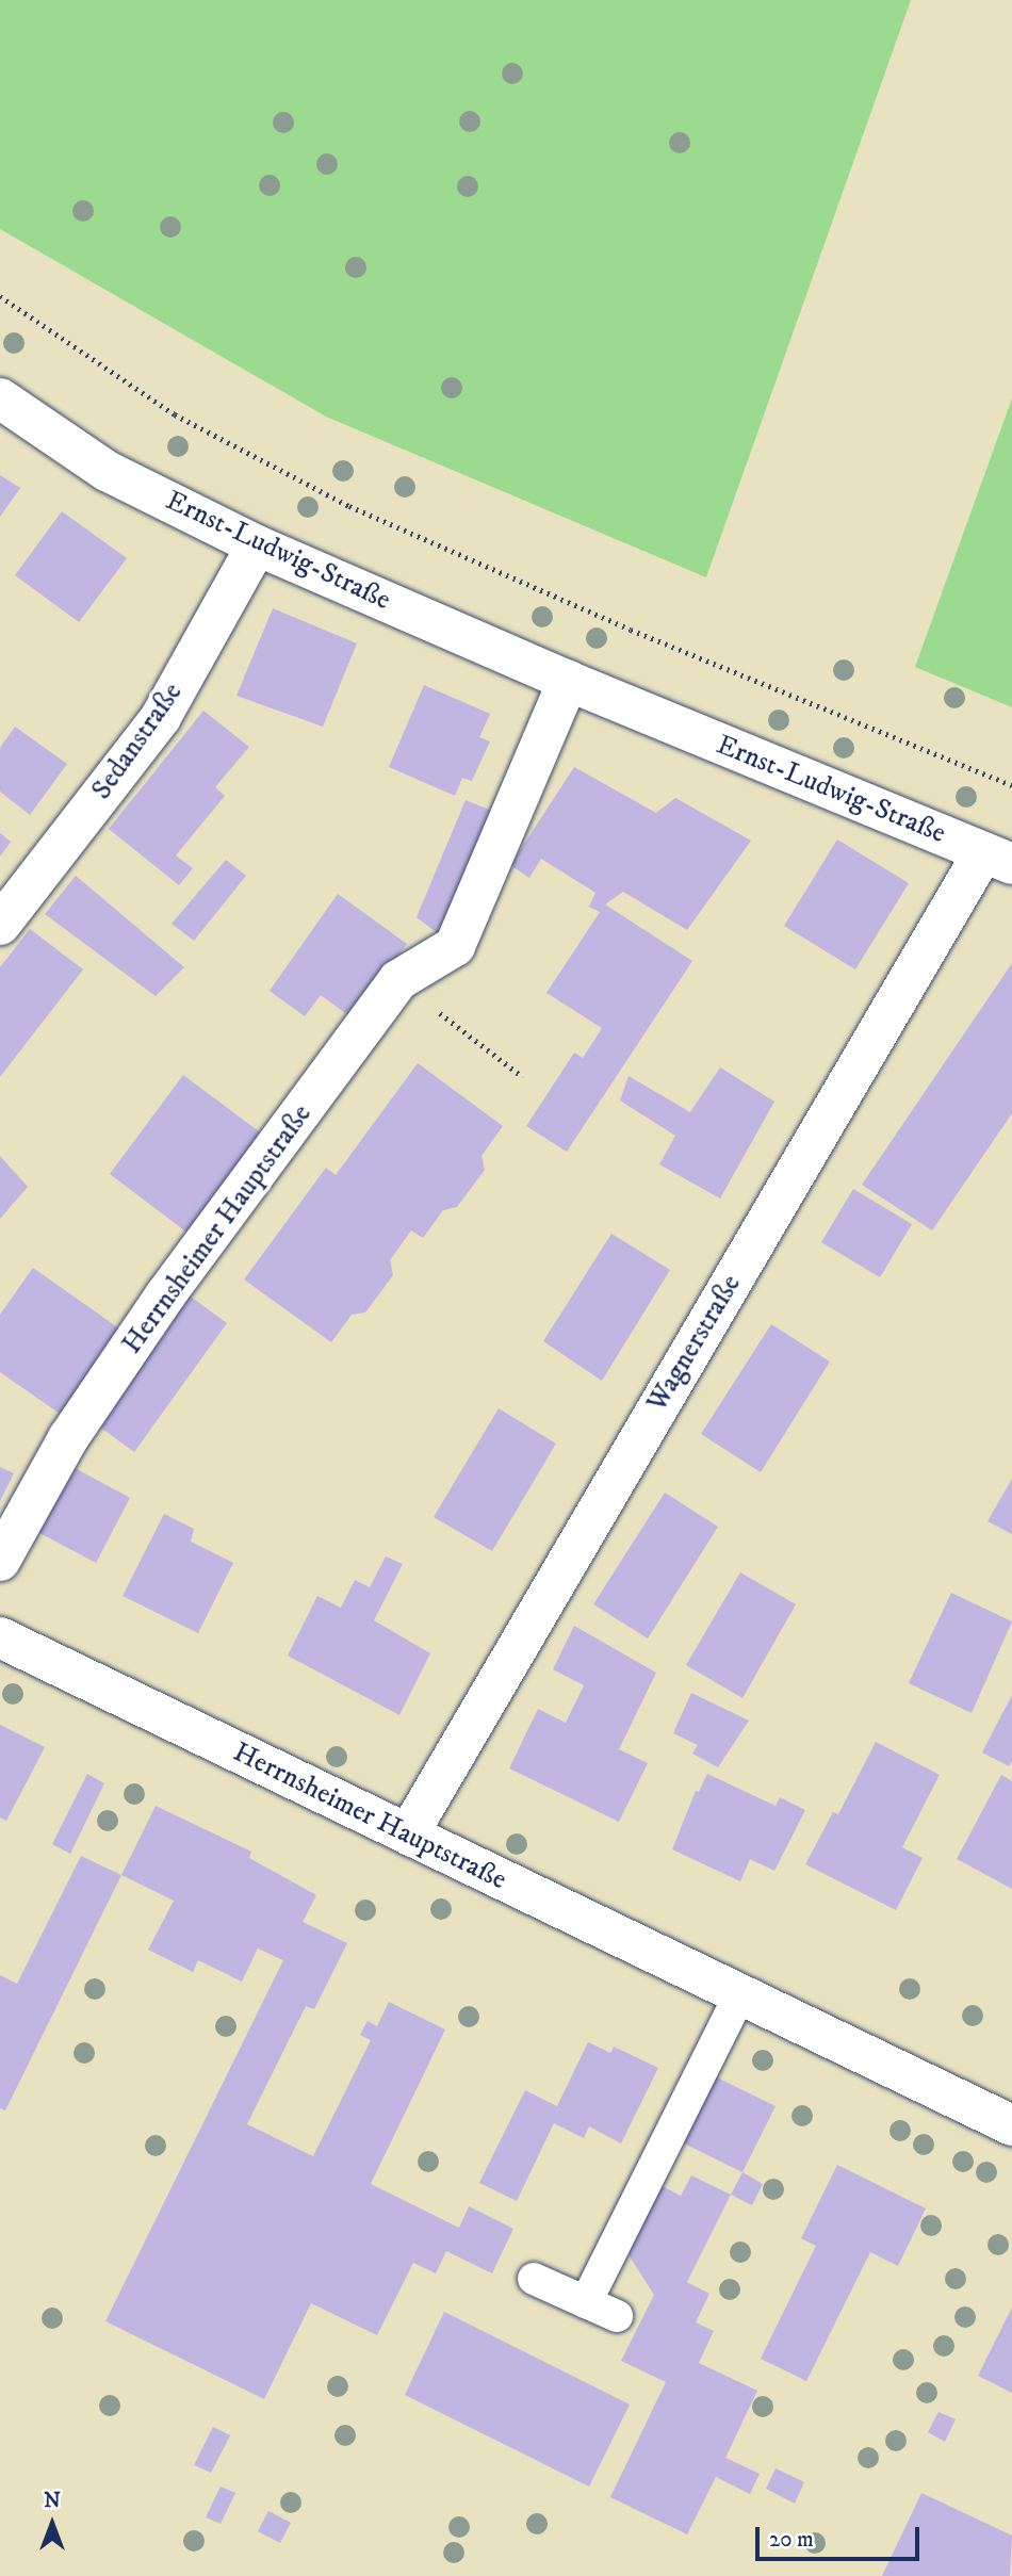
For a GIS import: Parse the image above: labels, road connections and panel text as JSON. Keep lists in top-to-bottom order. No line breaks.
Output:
{"streets":{"street":["Ernst-Ludwig-Straße","Sedanstraße","Herrnsheimer Hauptstraße","Wagnerstraße"]},"crossings":[["Ernst-Ludwig-Straße","Sedanstraße"],["Ernst-Ludwig-Straße","Wagnerstraße"],["Herrnsheimer Hauptstraße","Wagnerstraße"]],"scale_bar":"20 m","north":"top"}
